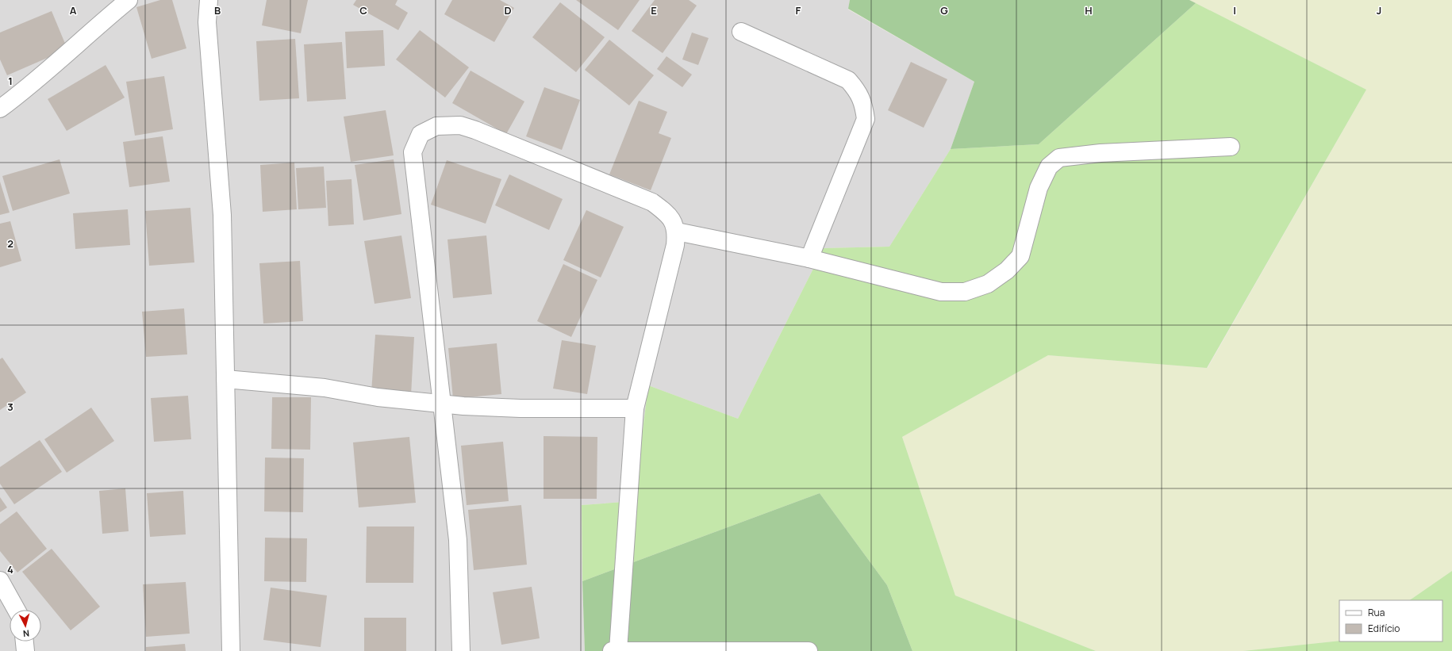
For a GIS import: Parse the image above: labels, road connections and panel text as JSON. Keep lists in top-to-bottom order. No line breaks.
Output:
{"legend":["Rua","Edifício"],"north":"bottom","grid":{"columns":["A","B","C","D","E","F","G","H","I","J"],"rows":["1","2","3","4"]}}
